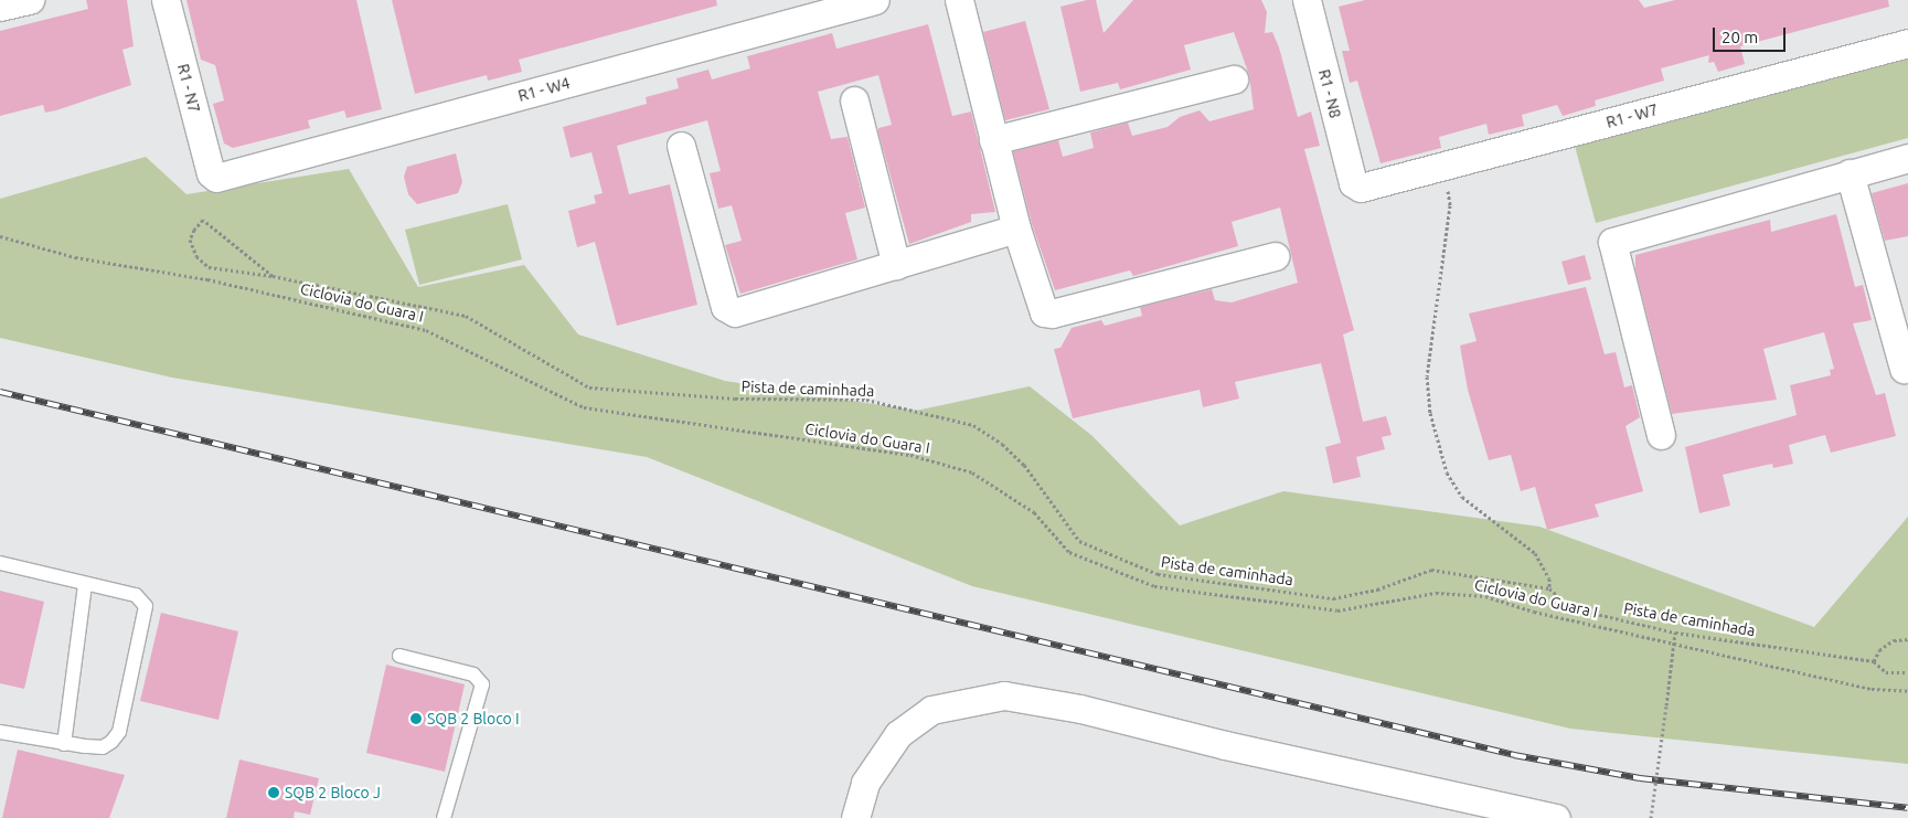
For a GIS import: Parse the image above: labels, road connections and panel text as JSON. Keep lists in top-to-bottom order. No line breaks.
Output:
{"streets":{"street":["R1 - N7","R1 - W4","R1 - N8","R1 - W7"],"path":["Ciclovia do Guara I","Pista de caminhada"]},"crossings":[["R1 - N7","R1 - W4"],["R1 - N8","R1 - W7"]],"places":["SQB 2 Bloco I","SQB 2 Bloco J"],"scale_bar":"20 m"}
